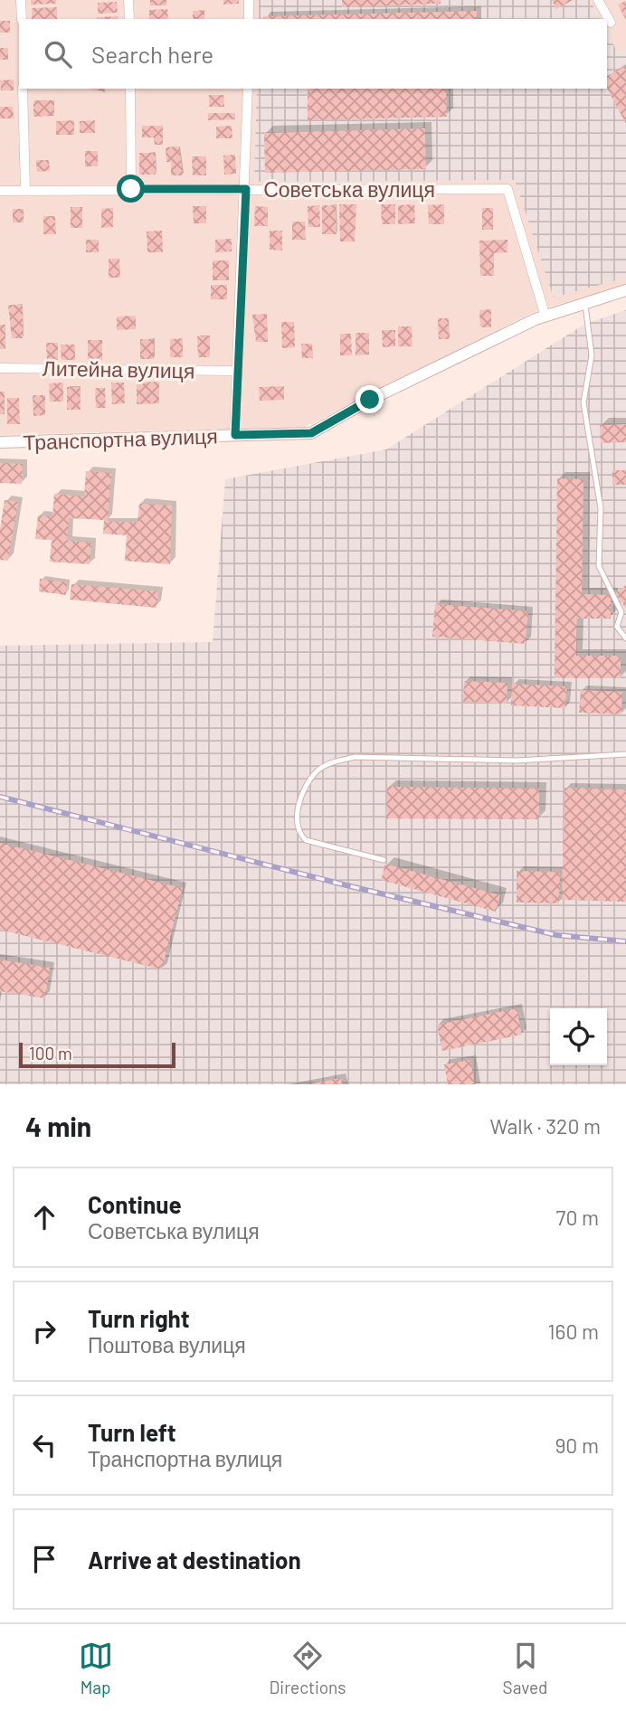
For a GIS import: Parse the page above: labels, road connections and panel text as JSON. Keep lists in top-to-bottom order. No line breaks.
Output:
{"streets":{"street":["Советська вулиця","Литейна вулиця","Транспортна вулиця"]},"crossings":[["Советська вулиця","Транспортна вулиця"]],"scale_bar":"100 m","page":{"search":"Search here","scale":"100 m","heading":["4 min","Walk · 320 m"],"list":[["Continue","Советська вулиця","70 m"],["Turn right","Поштова вулиця","160 m"],["Turn left","Транспортна вулиця","90 m"],"Arrive at destination"],"nav":["Map","Directions","Saved"]}}
